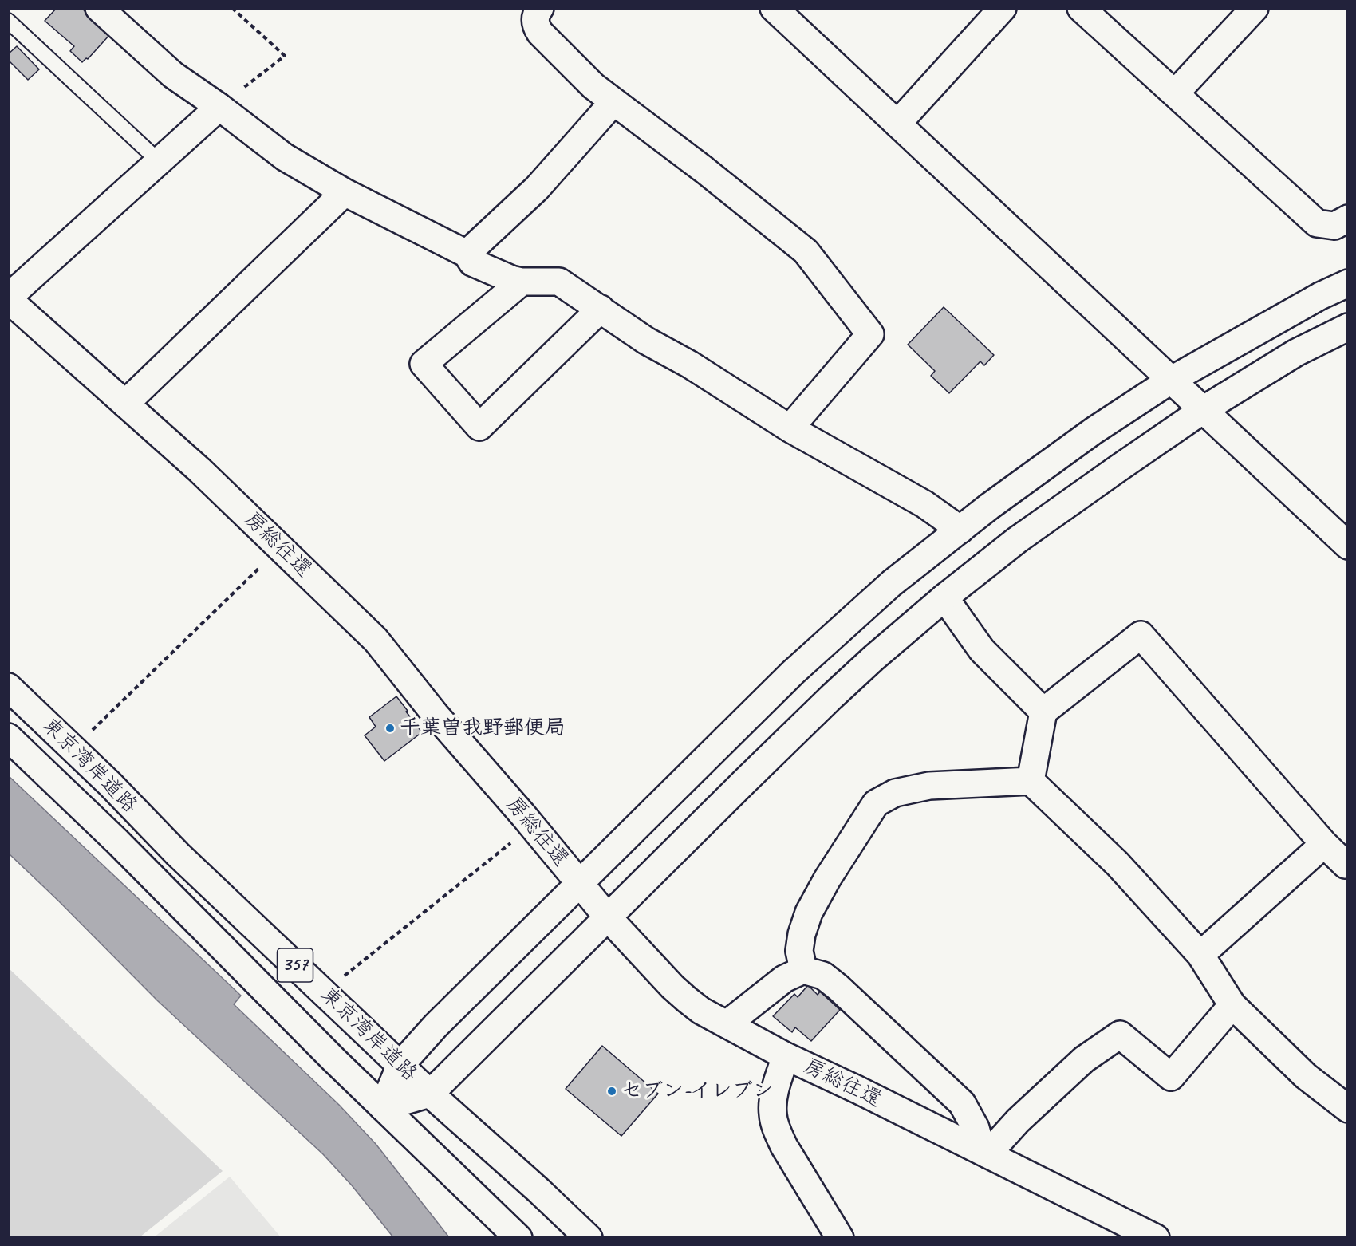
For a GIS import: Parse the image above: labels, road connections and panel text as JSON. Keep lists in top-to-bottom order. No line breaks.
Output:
{"streets":{"main road":["房総往還","東京湾岸道路","357"]},"places":["千葉曽我野郵便局","セブン-イレブン"]}
